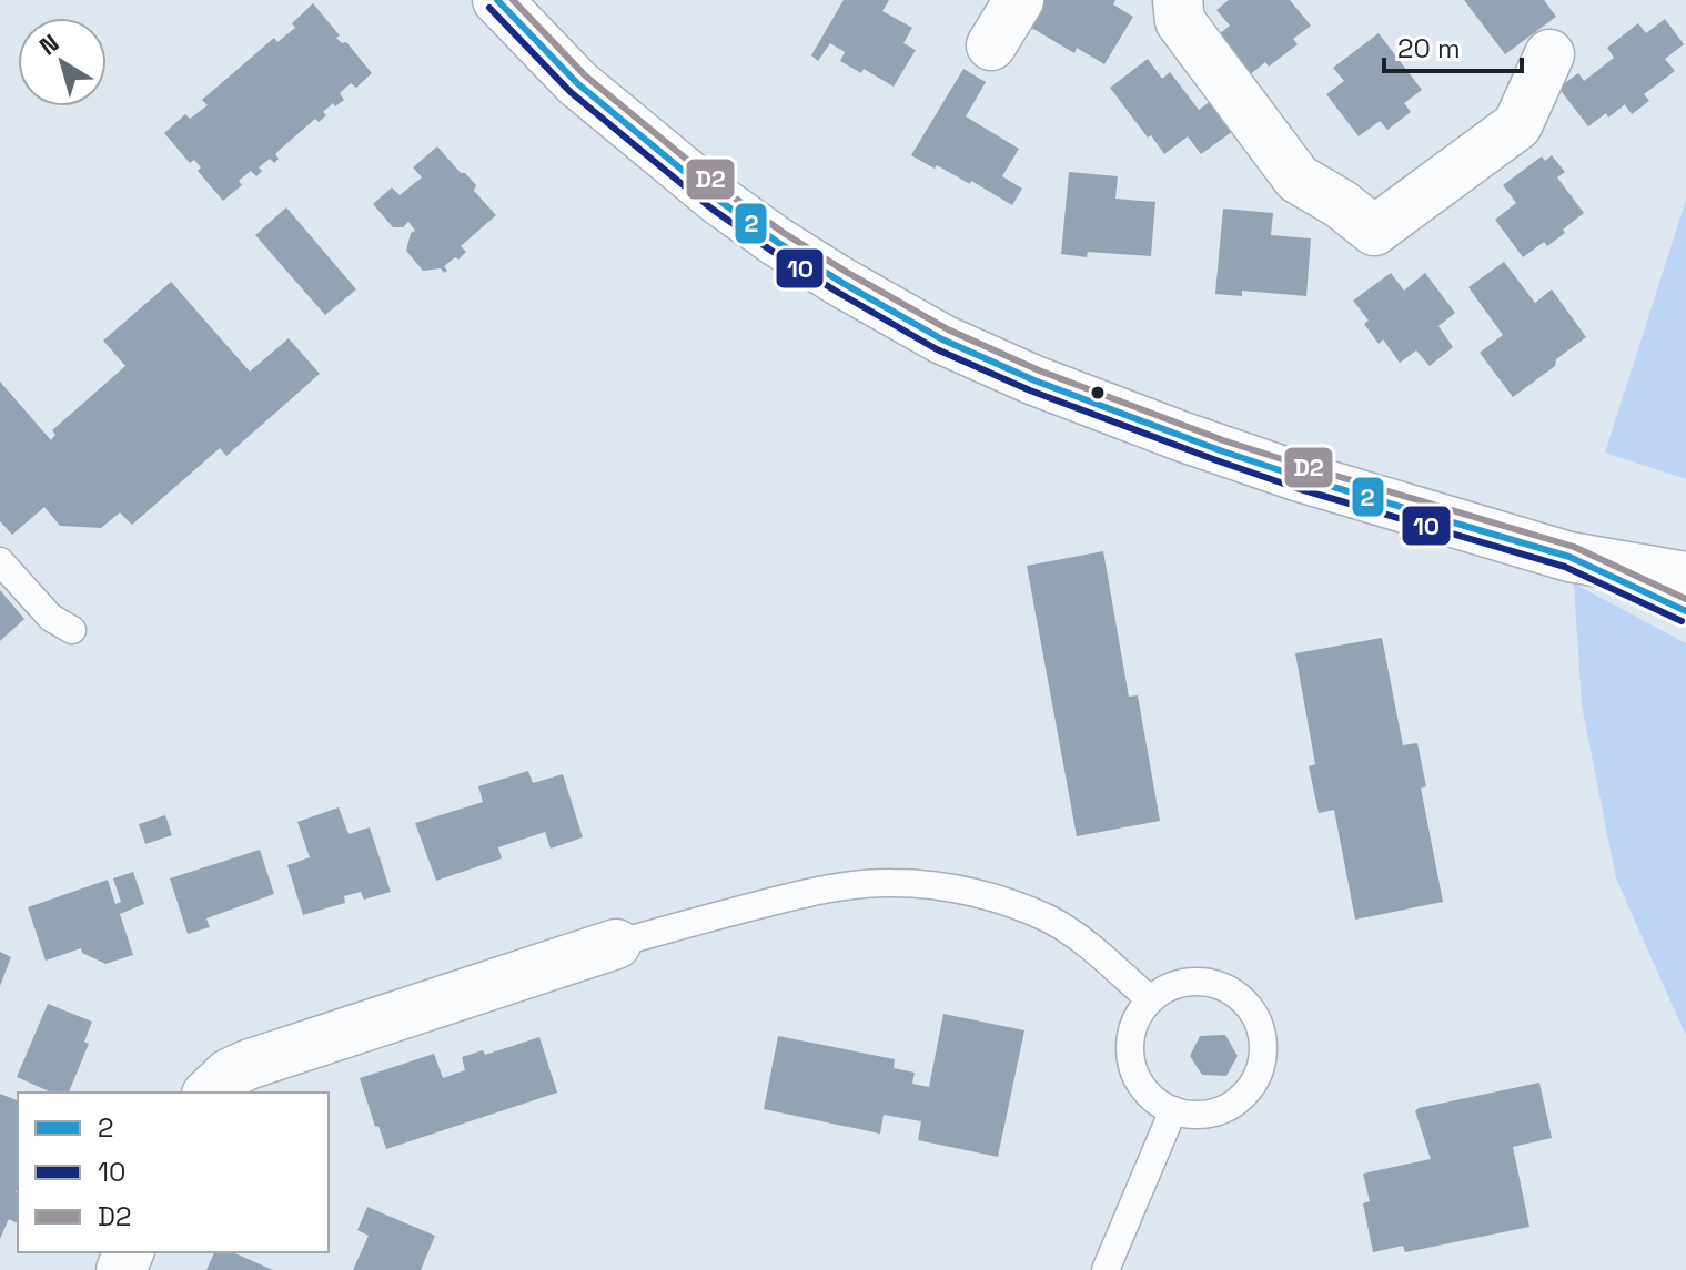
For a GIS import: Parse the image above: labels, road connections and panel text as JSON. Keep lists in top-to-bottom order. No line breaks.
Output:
{"lines":["transit line 2","transit line D2","transit line 10"],"legend":["2","10","D2"],"scale_bar":"20 m","north":"top left"}
